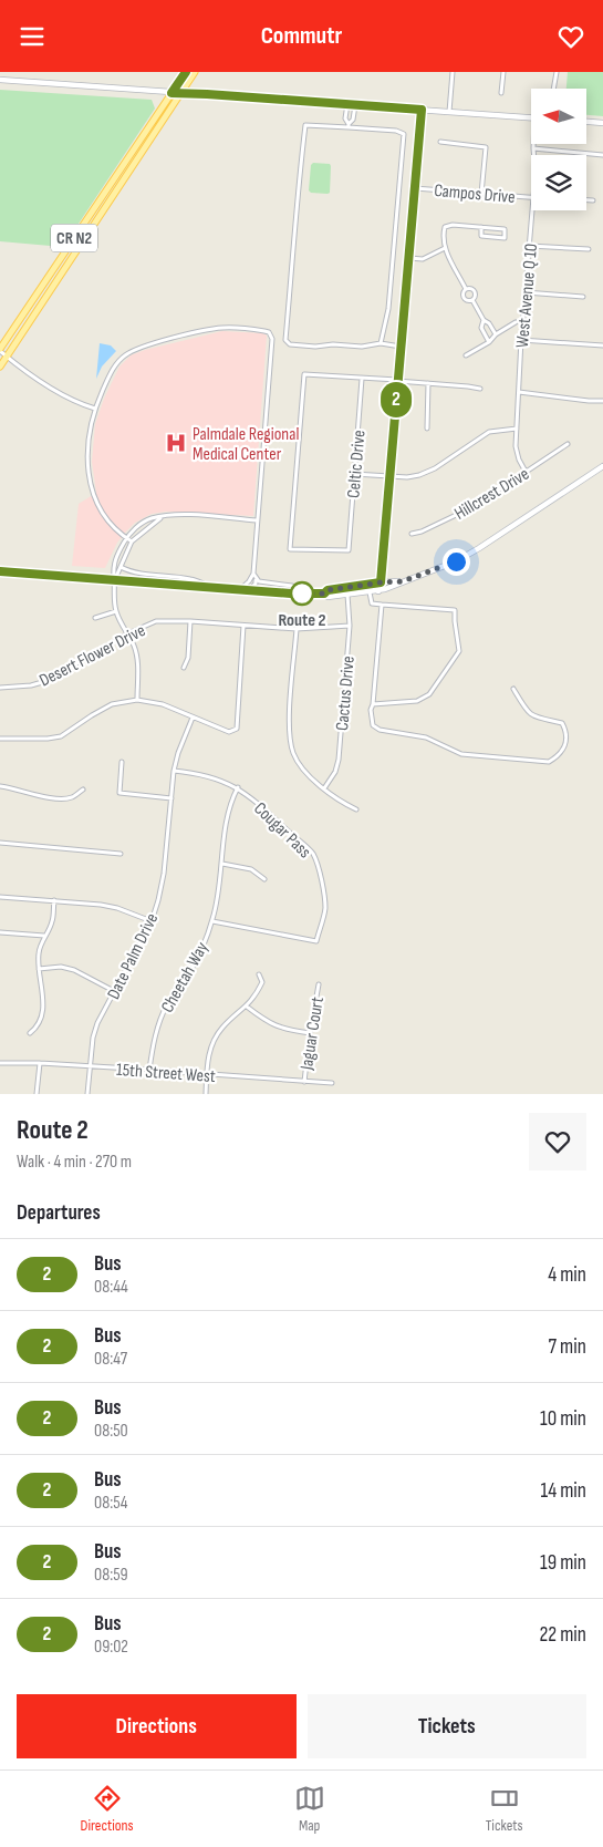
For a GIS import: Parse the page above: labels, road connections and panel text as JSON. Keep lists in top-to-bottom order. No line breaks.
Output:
{"streets":{"main road":["CR N2"],"street":["Campos Drive","West Avenue Q 10","Celtic Drive","Hillcrest Drive","Desert Flower Drive","Cactus Drive","Cougar Pass","Date Palm Drive","Cheetah Way","Jaguar Court","15th Street West"]},"crossings":[["West Avenue Q 10","Hillcrest Drive"],["Desert Flower Drive","Cactus Drive"],["Cougar Pass","Date Palm Drive"],["Cougar Pass","Cheetah Way"],["Date Palm Drive","15th Street West"],["Cheetah Way","15th Street West"],["Jaguar Court","15th Street West"]],"places":{"hospital":["Palmdale Regional Medical Center"],"other":["Route 2"]},"lines":["bus line 2"],"north":"left","page":{"header":"Commutr","on_map":"2","heading":[["Route 2","Walk · 4 min · 270 m"],"Departures"],"list":[{"mark":"2","name":"Bus","note":"08:44","value":"4 min"},{"mark":"2","name":"Bus","note":"08:47","value":"7 min"},{"mark":"2","name":"Bus","note":"08:50","value":"10 min"},{"mark":"2","name":"Bus","note":"08:54","value":"14 min"},{"mark":"2","name":"Bus","note":"08:59","value":"19 min"},{"mark":"2","name":"Bus","note":"09:02","value":"22 min"}],"buttons":["Directions","Tickets"],"tabs":["Directions","Map","Tickets"]}}
